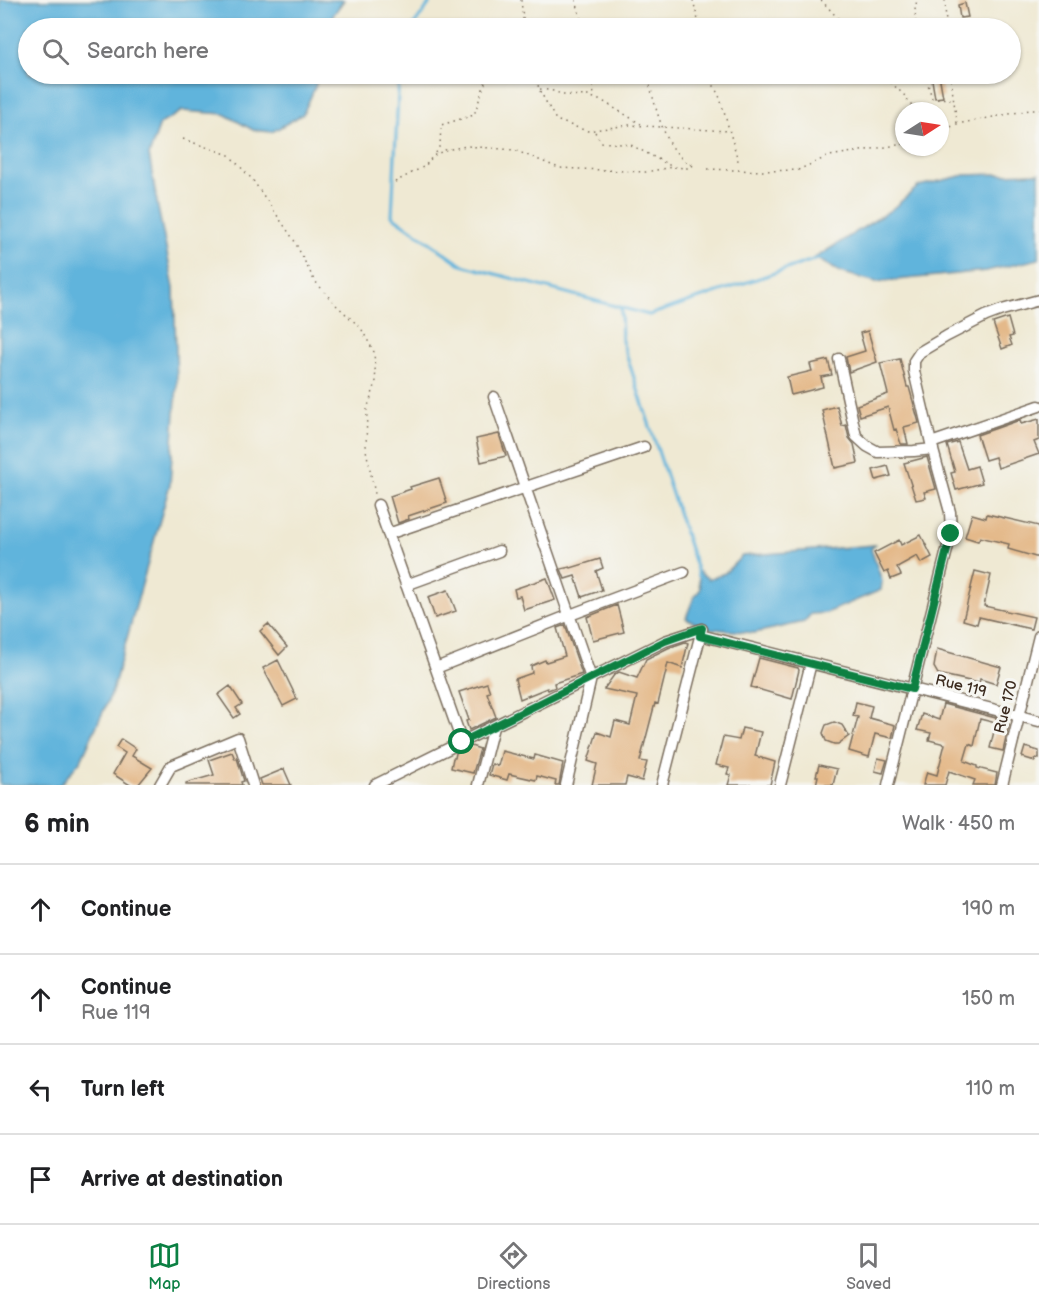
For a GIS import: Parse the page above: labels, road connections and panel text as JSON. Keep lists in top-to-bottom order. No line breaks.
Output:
{"streets":{"street":["Rue 119","Rue 170"]},"crossings":[["Rue 119","Rue 170"]],"north":"right","page":{"search":"Search here","heading":["6 min","Walk · 450 m"],"list":[["Continue","190 m"],["Continue","Rue 119","150 m"],["Turn left","110 m"],"Arrive at destination"],"nav":["Map","Directions","Saved"]}}
